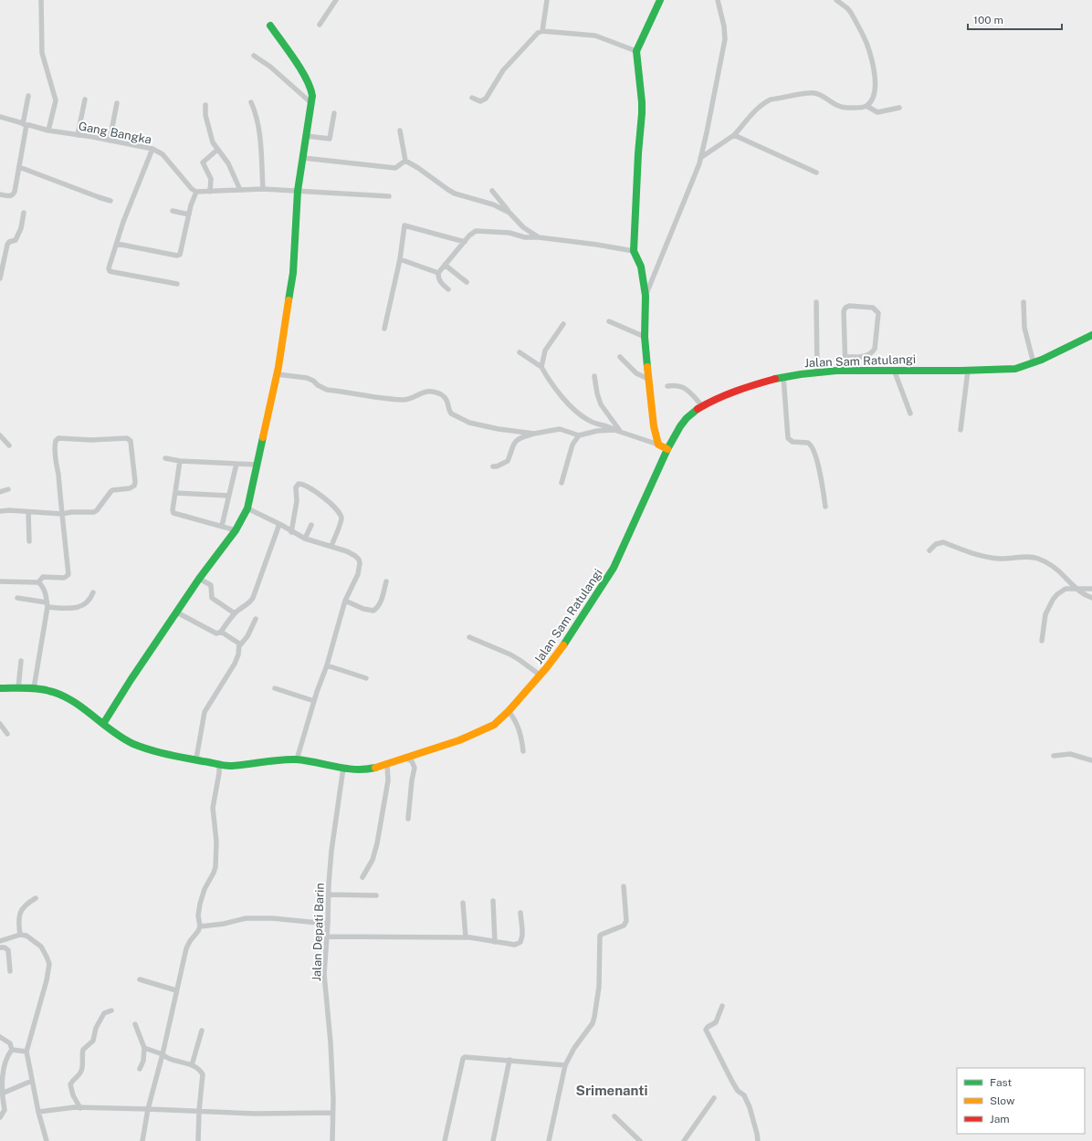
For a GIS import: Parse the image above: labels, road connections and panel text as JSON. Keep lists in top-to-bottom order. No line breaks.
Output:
{"streets":{"street":["Gang Bangka","Jalan Sam Ratulangi","Jalan Depati Barin"]},"crossings":[["Jalan Sam Ratulangi","Jalan Depati Barin"]],"districts":["Srimenanti"],"legend":["Fast","Slow","Jam"],"scale_bar":"100 m"}
